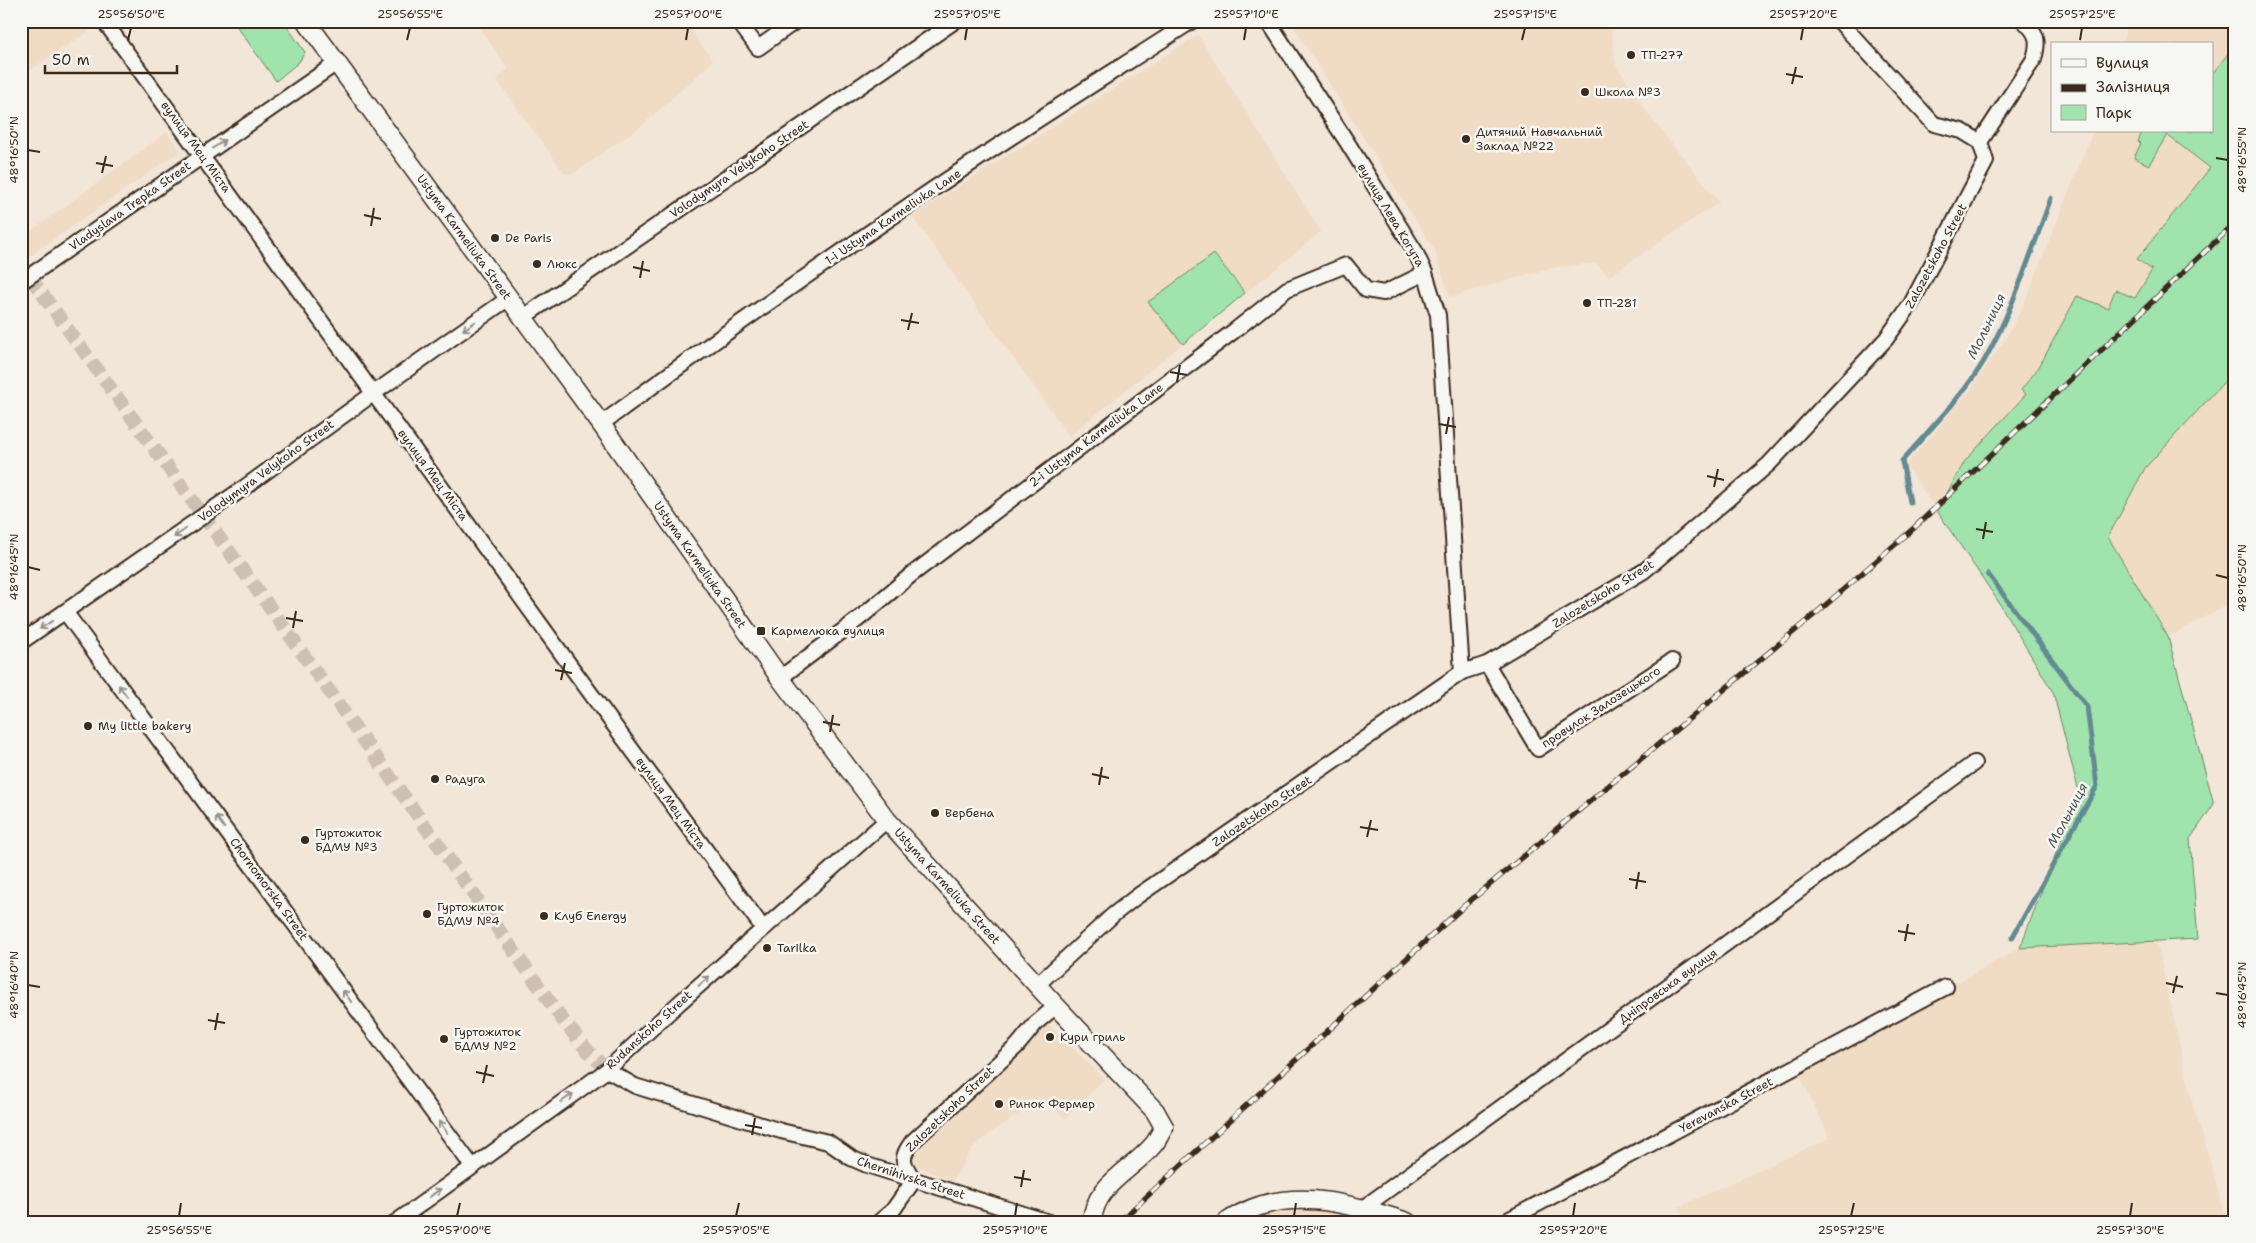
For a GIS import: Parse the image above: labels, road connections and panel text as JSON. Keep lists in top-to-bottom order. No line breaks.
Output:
{"streets":{"street":["вулиця Мец Міста","Volodymyra Velykoho Street","Vladyslava Trepka Street","вулиця Лева Когута","1-i Ustyma Karmeliuka Lane","Ustyma Karmeliuka Street","Zalozetskoho Street","2-i Ustyma Karmeliuka Lane","провулок Залозецького","Chornomorska Street","Дніпровська вулиця","Rudanskoho Street","Yerevanska Street","Chernihivska Street"]},"crossings":[["вулиця Мец Міста","Volodymyra Velykoho Street"],["вулиця Мец Міста","Vladyslava Trepka Street"],["вулиця Мец Міста","Rudanskoho Street"],["Volodymyra Velykoho Street","Ustyma Karmeliuka Street"],["Volodymyra Velykoho Street","Chornomorska Street"],["Vladyslava Trepka Street","Ustyma Karmeliuka Street"],["вулиця Лева Когута","Zalozetskoho Street"],["вулиця Лева Когута","2-i Ustyma Karmeliuka Lane"],["1-i Ustyma Karmeliuka Lane","Ustyma Karmeliuka Street"],["Ustyma Karmeliuka Street","Zalozetskoho Street"],["Ustyma Karmeliuka Street","2-i Ustyma Karmeliuka Lane"],["Ustyma Karmeliuka Street","Rudanskoho Street"],["Zalozetskoho Street","провулок Залозецького"],["Zalozetskoho Street","Chernihivska Street"],["Chornomorska Street","Rudanskoho Street"],["Rudanskoho Street","Chernihivska Street"]],"one_way":["Volodymyra Velykoho Street","Vladyslava Trepka Street","Chornomorska Street","Rudanskoho Street"],"water":["Мольниця"],"places":{"other":["ТП-277","Школа №3","Дитячий Навчальний Заклад №22","De Paris","Люкс","ТП-281","My little bakery","Радуга","Вербена","Гуртожиток БДМУ №3","Гуртожиток БДМУ №4","Клуб Energy","Tarilka","Кури гриль","Гуртожиток БДМУ №2","Ринок Фермер"],"transit":["Кармелюка вулиця"]},"legend":["Вулиця","Залізниця","Парк"],"scale_bar":"50 m","coordinates":["25°56'50\"E","25°56'55\"E","25°57'00\"E","25°57'05\"E","25°57'10\"E","25°57'15\"E","25°57'20\"E","25°57'25\"E","48°16'50\"N","48°16'55\"N","48°16'45\"N","48°16'40\"N","25°57'30\"E"]}
